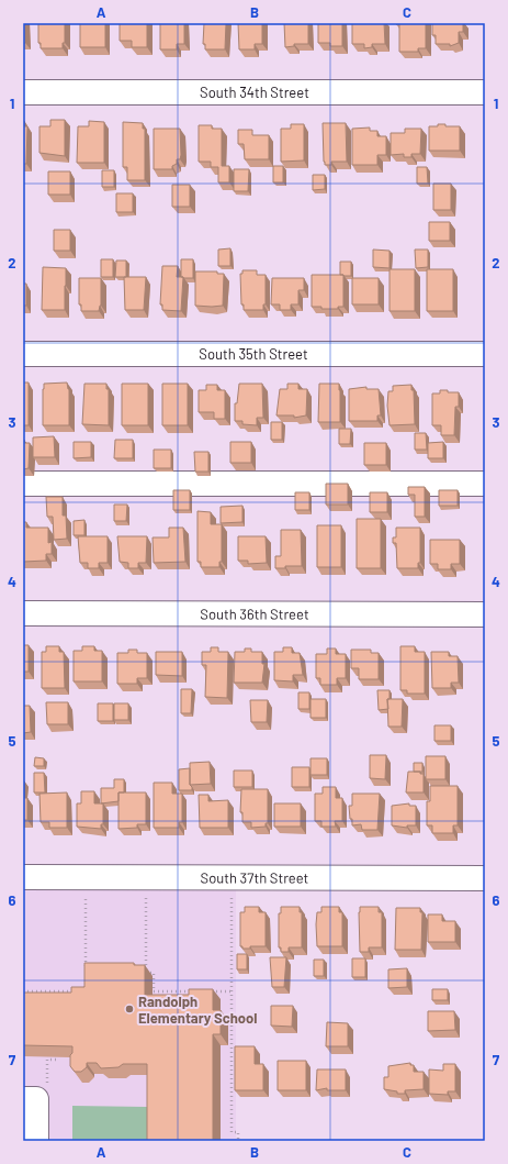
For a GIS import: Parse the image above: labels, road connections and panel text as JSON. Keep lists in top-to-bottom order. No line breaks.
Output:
{"streets":{"street":["South 34th Street","South 35th Street","South 36th Street","South 37th Street"]},"places":["Randolph Elementary School"],"grid":{"columns":["A","B","C"],"rows":["1","2","3","4","5","6","7"]}}
